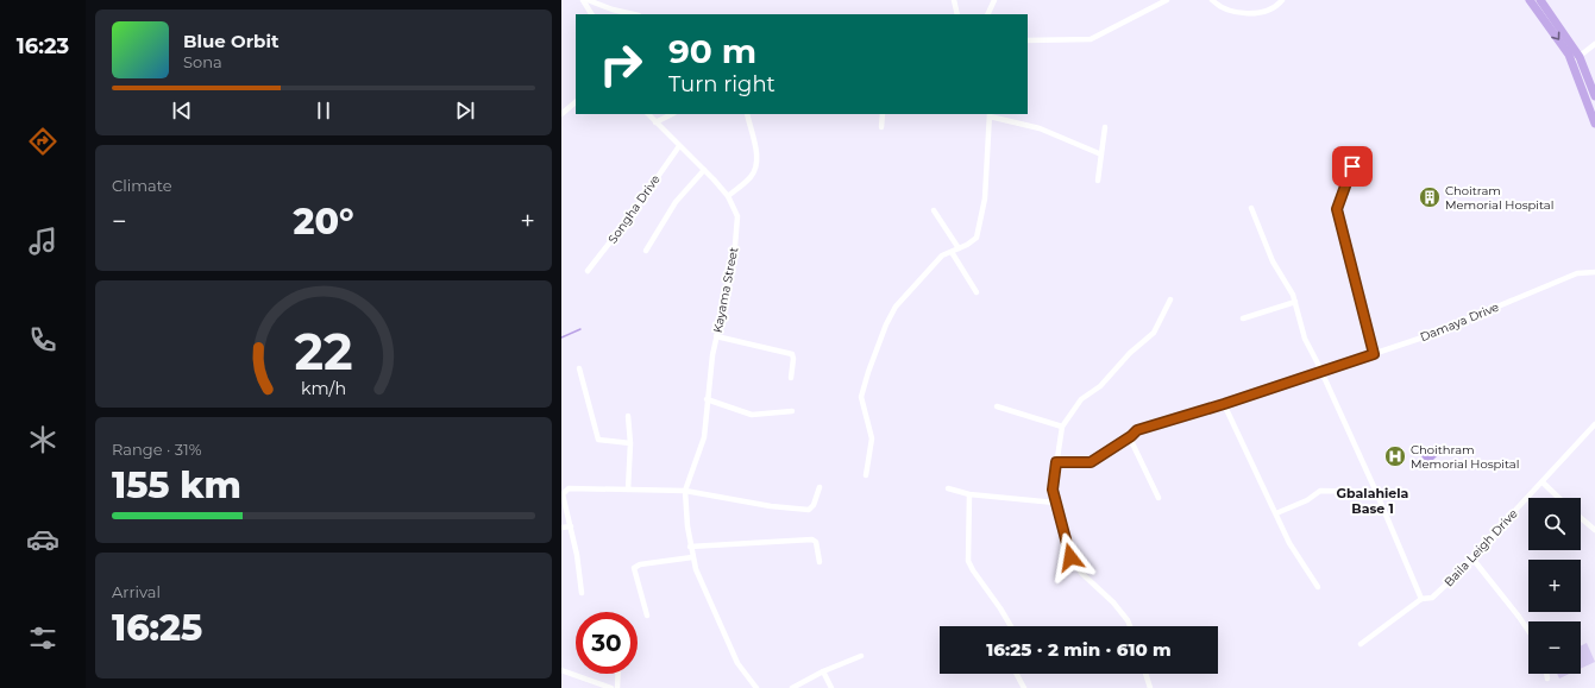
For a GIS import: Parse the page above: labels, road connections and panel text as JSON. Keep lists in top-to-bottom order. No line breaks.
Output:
{"streets":{"street":["Songha Drive","Kayama Street","Damaya Drive","Baila Leigh Drive"]},"crossings":[["Songha Drive","Kayama Street"]],"districts":["Gbalahiela Base 1"],"places":{"building":["Choitram Memorial Hospital"],"hospital":["Choithram Memorial Hospital"]},"page":{"tabs":"16:23","turn":["90 m","Turn right"],"song":["Blue Orbit","Sona"],"tile":["Climate",["Range · 31%","155 km"],["Arrival","16:25"]],"heat":["−","20°","+"],"map_buttons":["+","−"],"limit":"30","trip":"16:25 · 2 min · 610 m","gauge":["22","km/h"]}}
